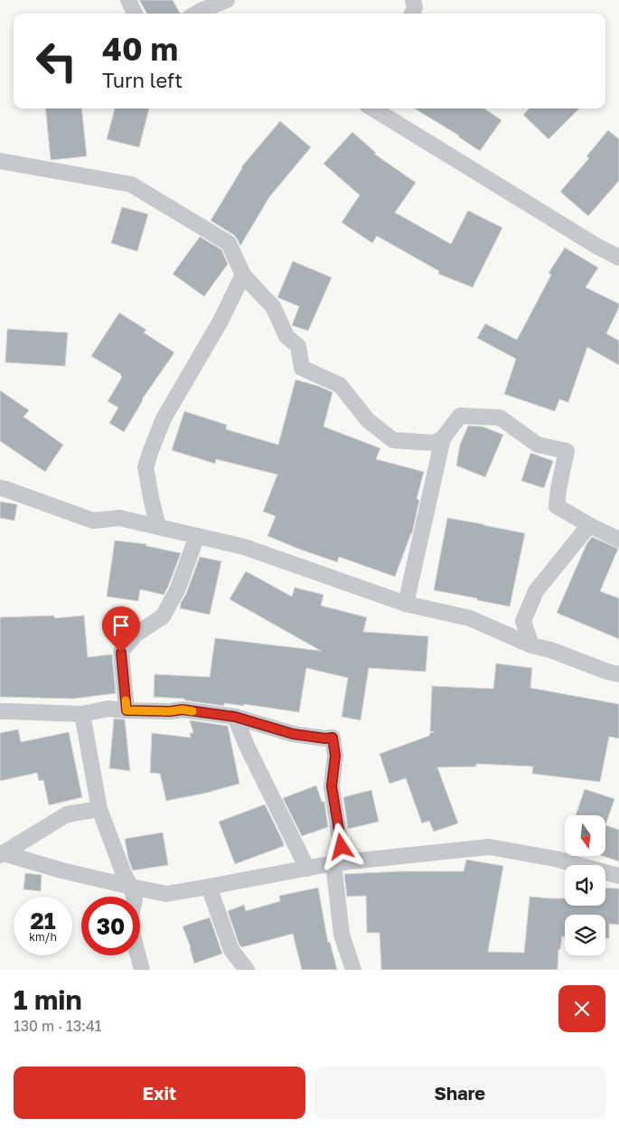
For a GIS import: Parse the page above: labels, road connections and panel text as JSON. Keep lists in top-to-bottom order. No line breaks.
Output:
{"north":"bottom","page":{"turn":["40 m","Turn left"],"speed":"21 km/h","limit":"30","heading":["1 min","130 m · 13:41"],"buttons":["Exit","Share"]}}
